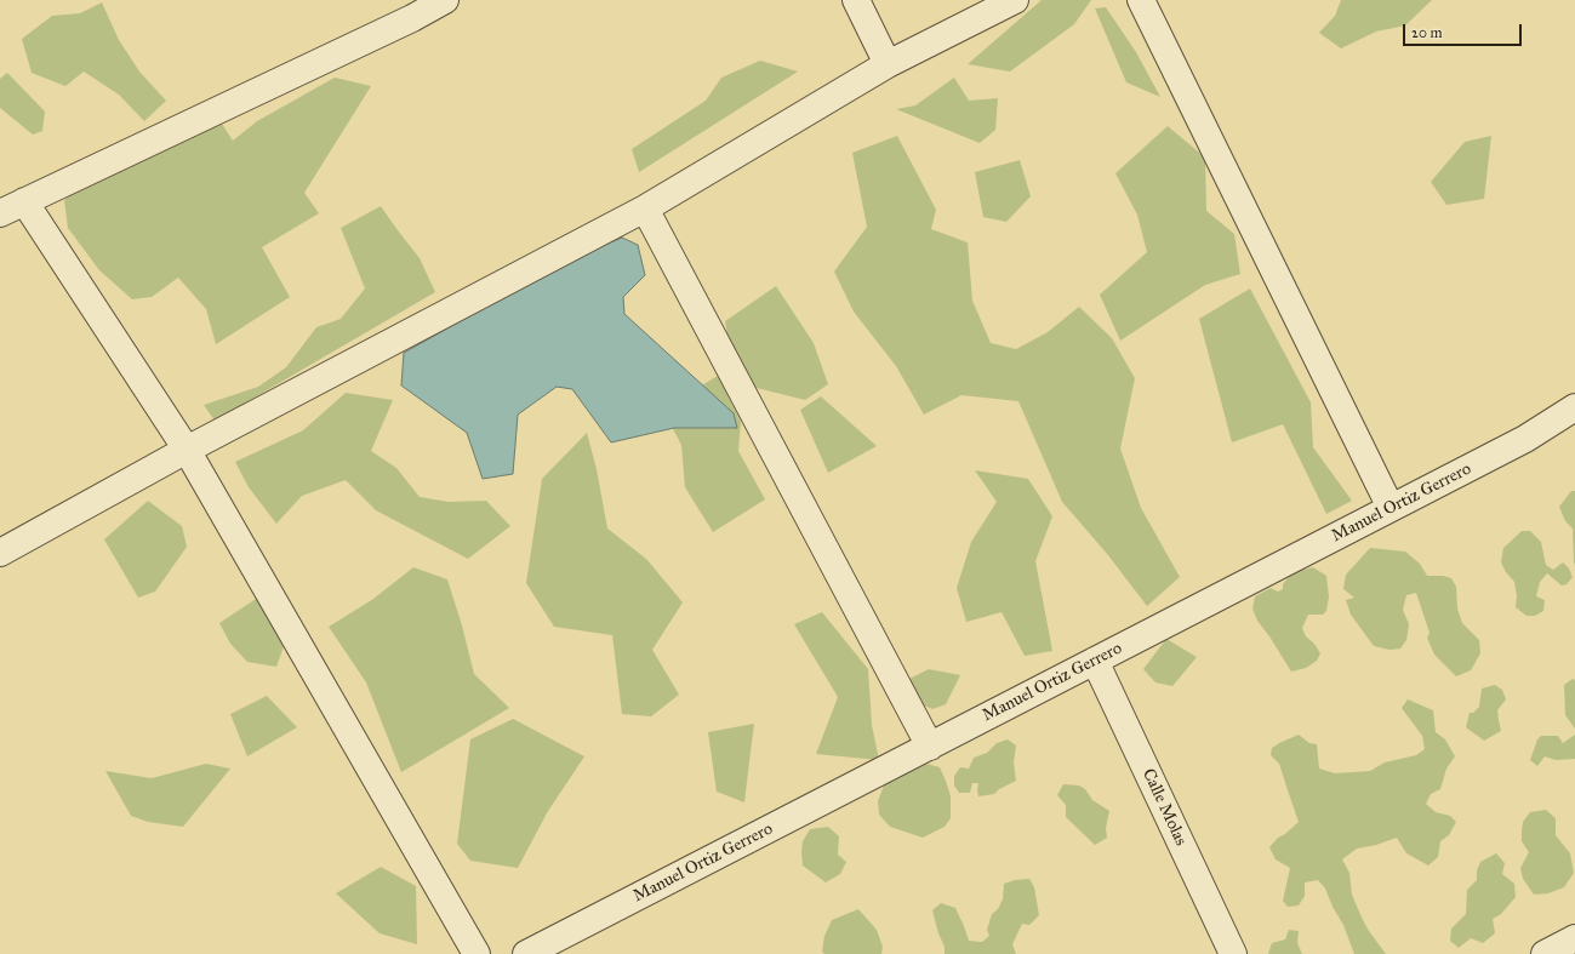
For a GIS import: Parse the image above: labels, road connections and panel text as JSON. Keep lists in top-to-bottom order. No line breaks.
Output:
{"streets":{"street":["Manuel Ortiz Gerrero","Calle Molas"]},"crossings":[["Manuel Ortiz Gerrero","Calle Molas"]],"scale_bar":"20 m"}
